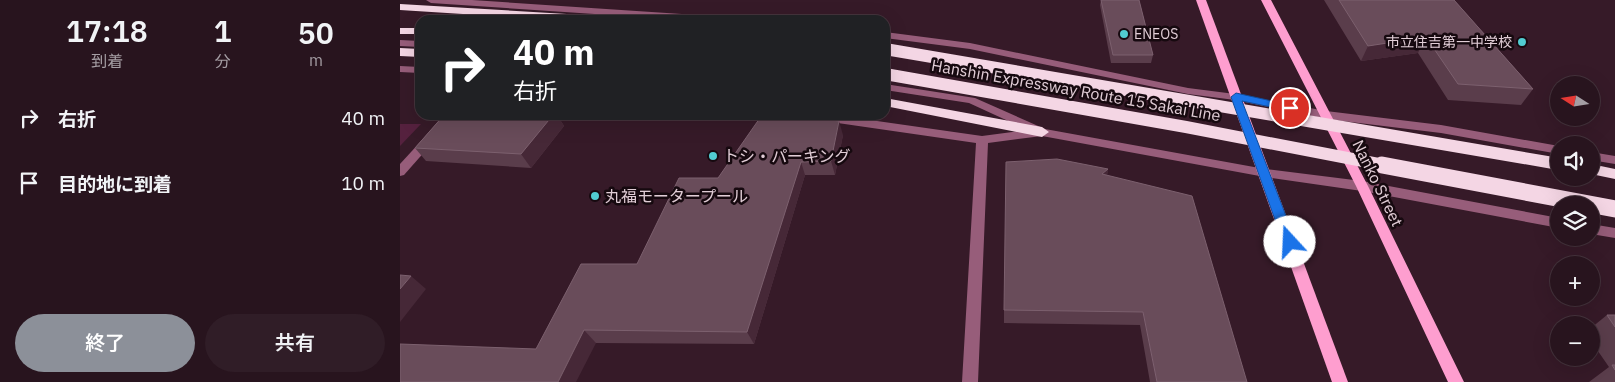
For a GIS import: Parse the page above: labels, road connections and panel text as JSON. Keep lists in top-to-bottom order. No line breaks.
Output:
{"streets":{"highway":["Hanshin Expressway Route 15 Sakai Line"],"main road":["Nanko Street"]},"places":["ENEOS","市立住吉第一中学校","トシ・パーキング","丸福モータープール"],"north":"left","page":{"eta":["17:18","到着","1","分","50","m"],"turn":["40 m","右折"],"map_buttons":["+","−"],"list":[{"name":"右折","value":"40 m"},{"name":"目的地に到着","value":"10 m"}],"buttons":["終了","共有"]}}
